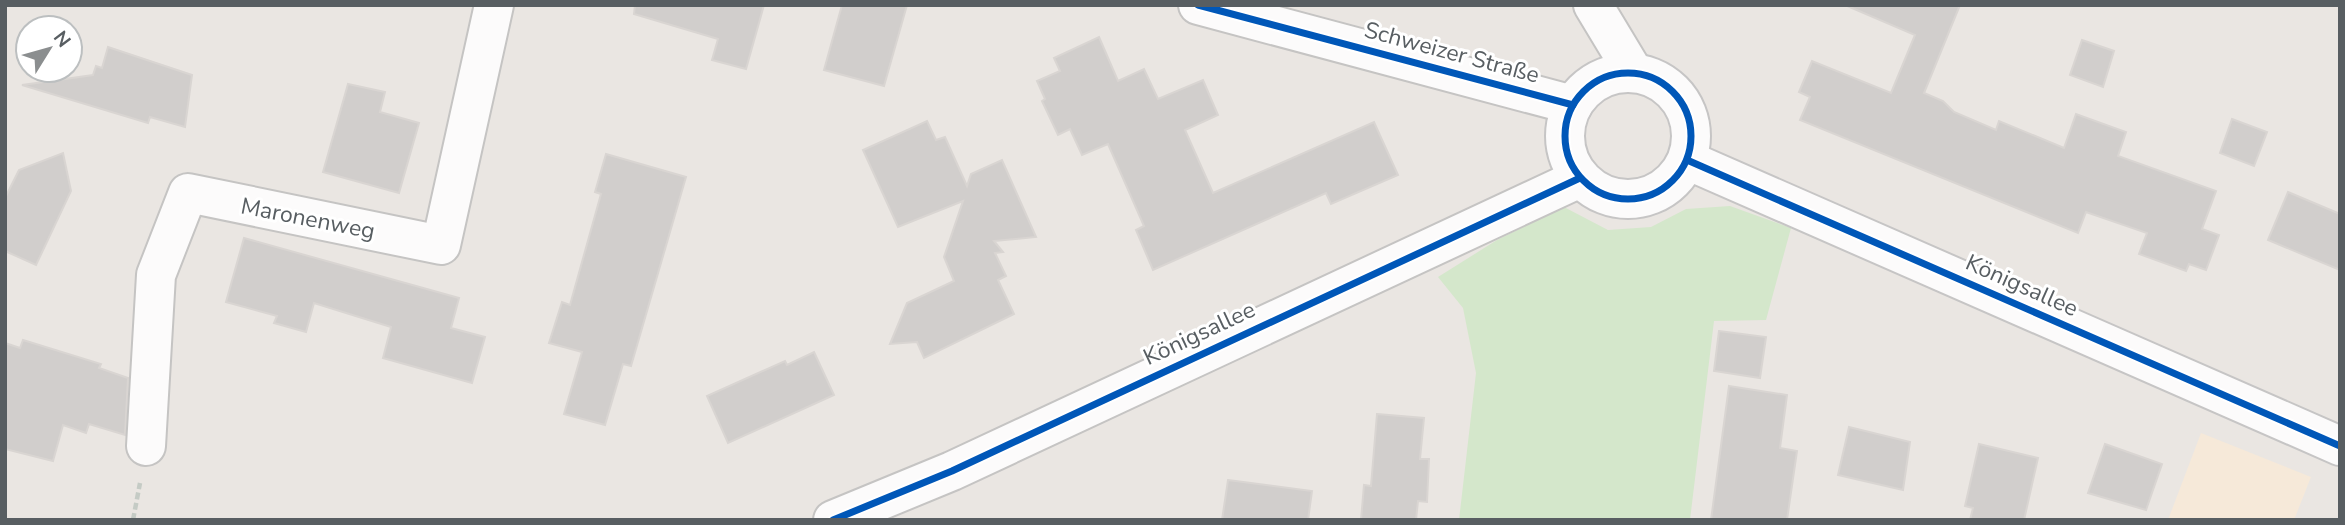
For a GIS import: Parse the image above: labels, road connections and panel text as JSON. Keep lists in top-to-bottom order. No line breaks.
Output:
{"streets":{"street":["Schweizer Straße","Maronenweg","Königsallee"]},"crossings":[["Schweizer Straße","Königsallee"]],"north":"top right"}
